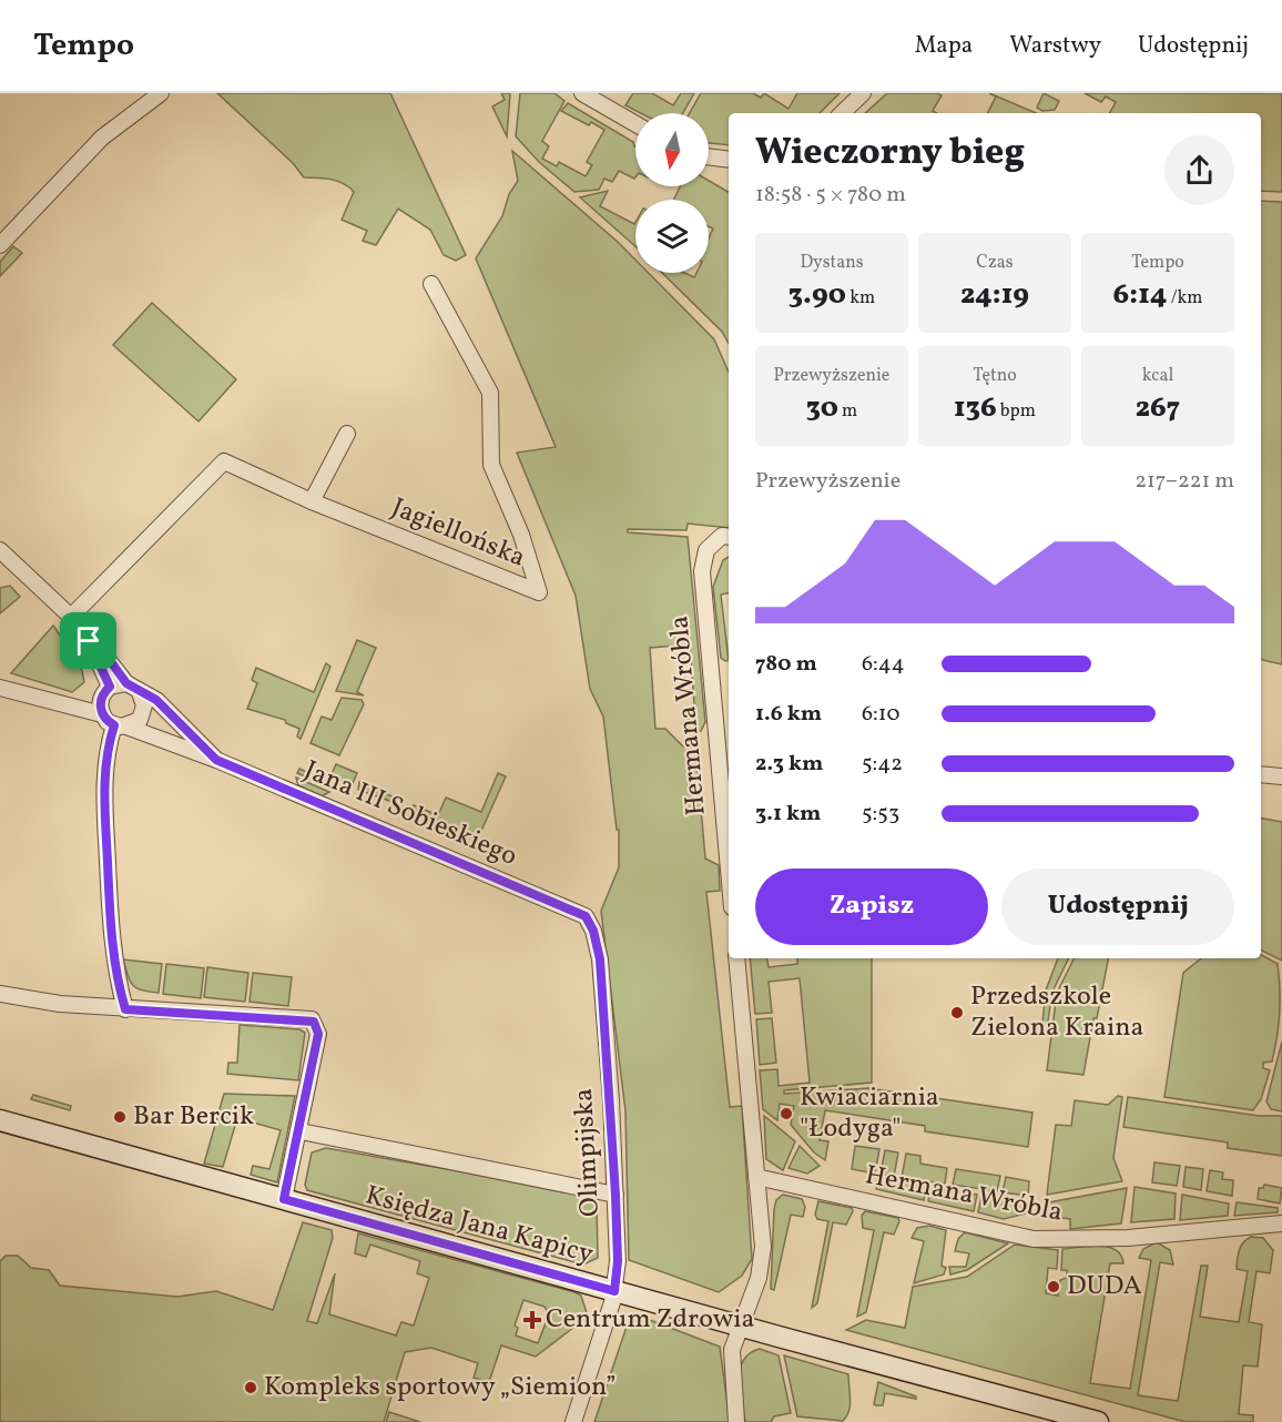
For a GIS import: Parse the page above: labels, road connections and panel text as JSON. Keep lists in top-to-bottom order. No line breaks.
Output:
{"streets":{"street":["Jagiellońska","Hermana Wróbla","Jana III Sobieskiego","Olimpijska","Księdza Jana Kapicy"]},"crossings":[["Jana III Sobieskiego","Olimpijska"],["Olimpijska","Księdza Jana Kapicy"]],"places":{"other":["Przedszkole Zielona Kraina","Kwiaciarnia \"Łodyga\"","Bar Bercik","DUDA","Kompleks sportowy „Siemion”"],"health":["Centrum Zdrowia"]},"north":"bottom","page":{"header":"Tempo","nav":["Mapa","Warstwy","Udostępnij"],"heading":["Wieczorny bieg","18:58 · 5 × 780 m"],"stats":[["Dystans","3.90 km"],["Czas","24:19"],["Tempo","6:14 /km"],["Przewyższenie","30 m"],["Tętno","136 bpm"],["kcal","267"]],"chart":["Przewyższenie","217–221 m"],"list":[{"name":"780 m","note":"6:44"},{"name":"1.6 km","note":"6:10"},{"name":"2.3 km","note":"5:42"},{"name":"3.1 km","note":"5:53"}],"buttons":["Zapisz","Udostępnij"]}}
